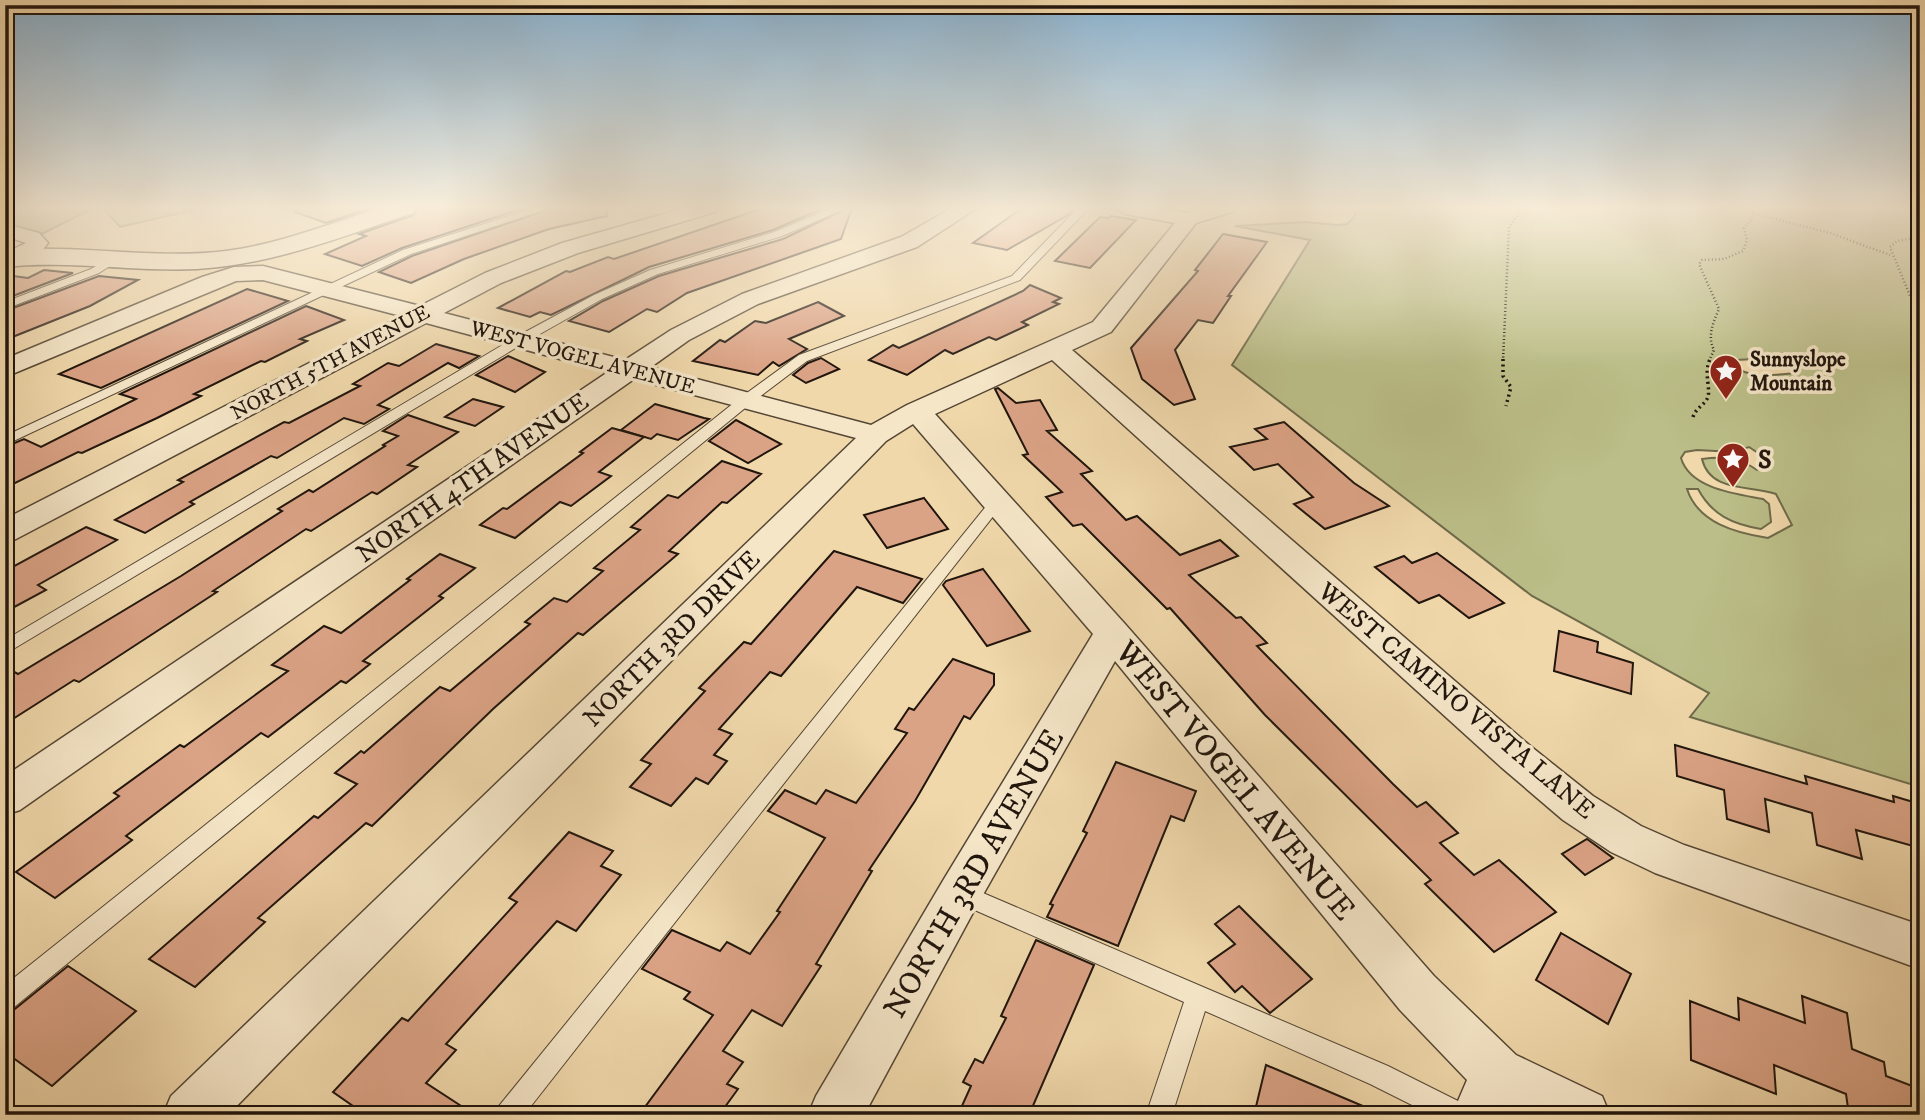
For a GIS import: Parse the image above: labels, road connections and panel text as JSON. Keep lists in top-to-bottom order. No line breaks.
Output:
{"streets":{"street":["WEST VOGEL AVENUE","NORTH 5TH AVENUE","NORTH 4TH AVENUE","NORTH 3RD DRIVE","WEST CAMINO VISTA LANE","NORTH 3RD AVENUE"]},"crossings":[["WEST VOGEL AVENUE","NORTH 5TH AVENUE"],["WEST VOGEL AVENUE","NORTH 4TH AVENUE"],["WEST VOGEL AVENUE","NORTH 3RD DRIVE"],["WEST VOGEL AVENUE","NORTH 3RD AVENUE"],["NORTH 3RD DRIVE","WEST CAMINO VISTA LANE"]],"places":{"place":["Sunnyslope Mountain","S"]}}
